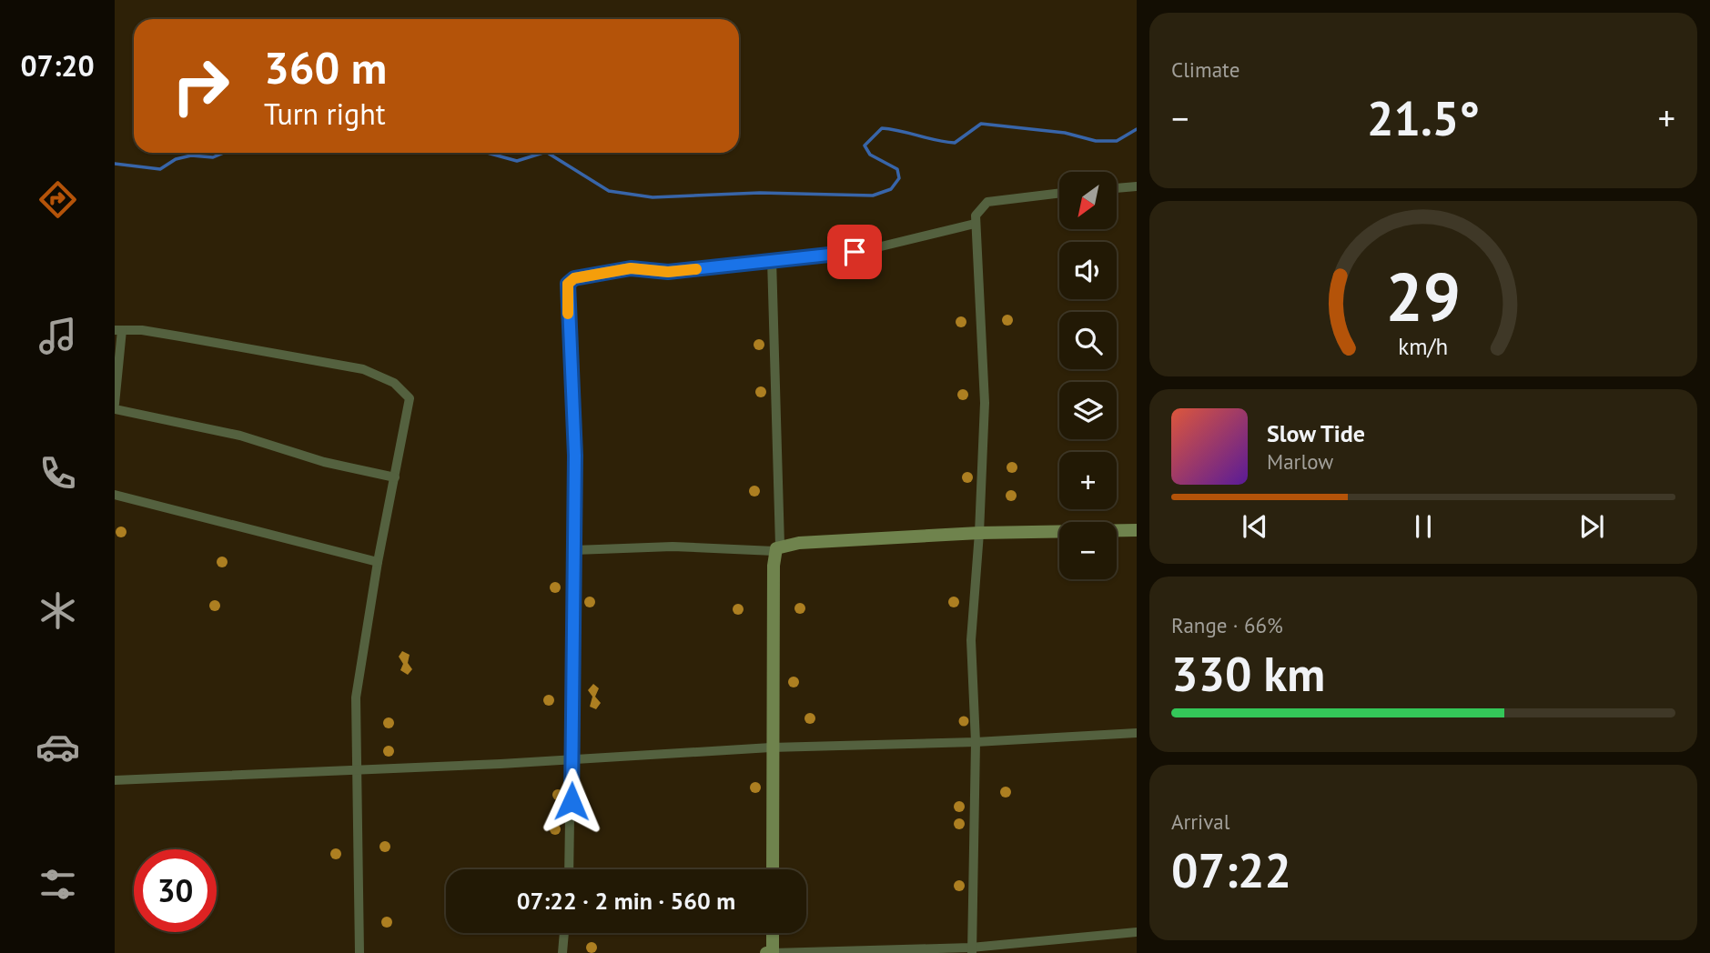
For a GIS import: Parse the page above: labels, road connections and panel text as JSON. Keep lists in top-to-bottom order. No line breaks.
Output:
{"north":"bottom left","page":{"tabs":"07:20","tile":["Climate",["Range · 66%","330 km"],["Arrival","07:22"]],"turn":["360 m","Turn right"],"heat":["−","21.5°","+"],"map_buttons":["+","−"],"song":["Slow Tide","Marlow"],"limit":"30","trip":"07:22 · 2 min · 560 m","gauge":["29","km/h"]}}
